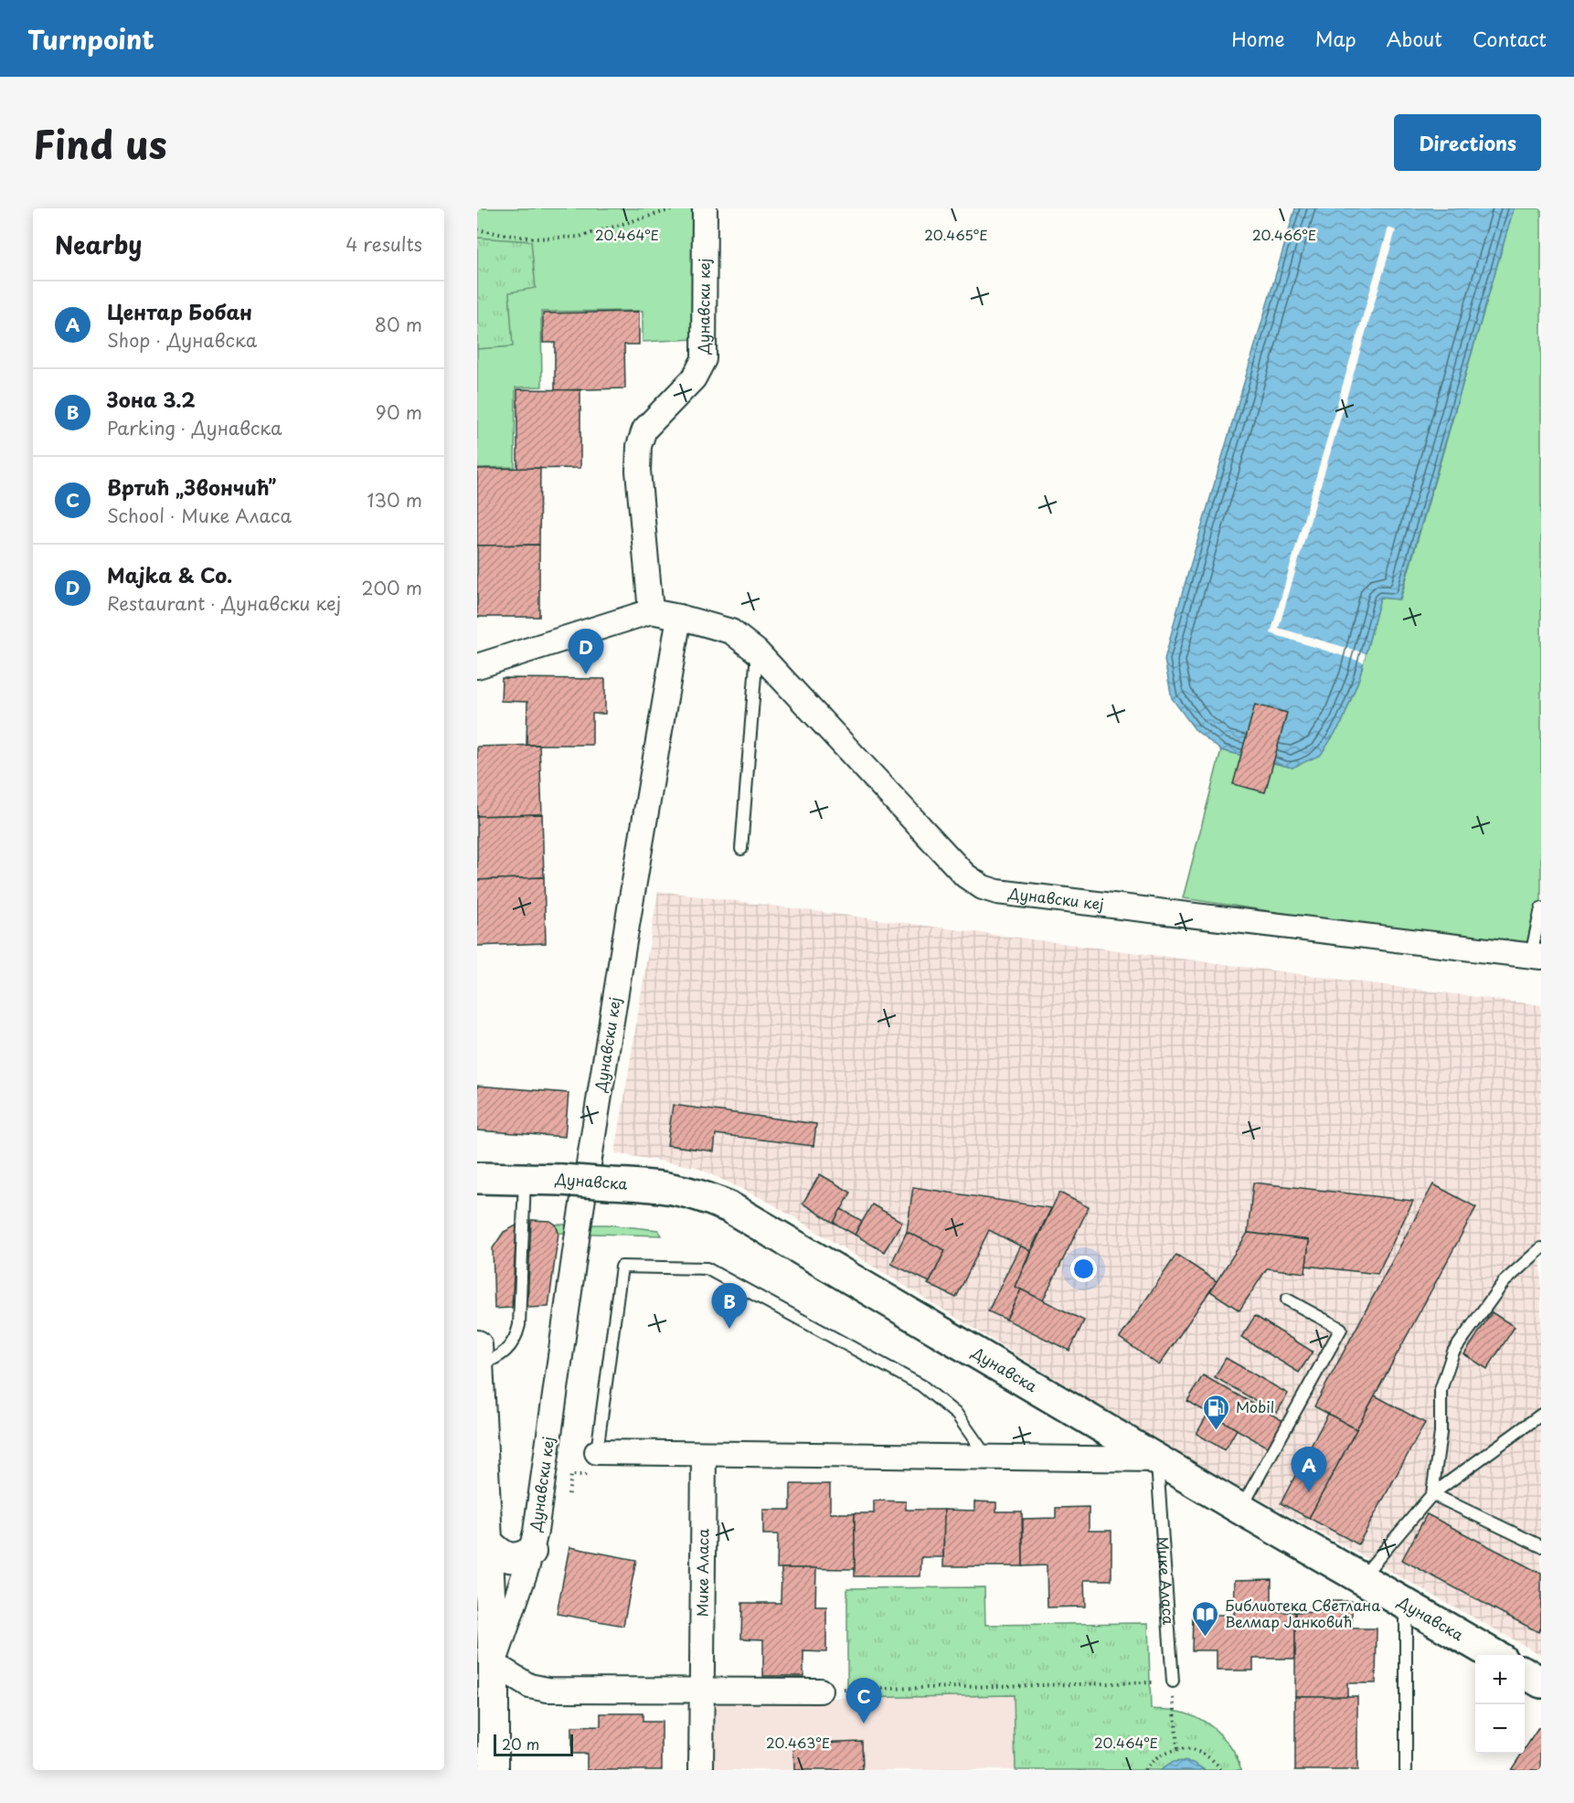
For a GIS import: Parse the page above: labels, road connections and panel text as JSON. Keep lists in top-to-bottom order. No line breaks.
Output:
{"streets":{"main road":["Дунавска"],"street":["Дунавски кеј","Мике Аласа"]},"crossings":[["Дунавска","Мике Аласа"]],"places":{"fuel station":["Mobil"],"library":["Библиотека Светлана Велмар Јанковић"]},"scale_bar":"20 m","page":{"header":"Turnpoint","nav":["Home","Map","About","Contact"],"title":"Find us","buttons":"Directions","heading":["Nearby","4 results"],"list":[{"mark":"A","name":"Центар Бобан","note":"Shop · Дунавска","value":"80 m"},{"mark":"B","name":"Зона 3.2","note":"Parking · Дунавска","value":"90 m"},{"mark":"C","name":"Вртић „Звончић”","note":"School · Мике Аласа","value":"130 m"},{"mark":"D","name":"Majka & Co.","note":"Restaurant · Дунавски кеј","value":"200 m"}],"pins":["D","B","A","C"],"map_buttons":["+","−"],"scale":"20 m"},"coordinates":["20.464°E","20.465°E","20.466°E","20.463°E"]}
